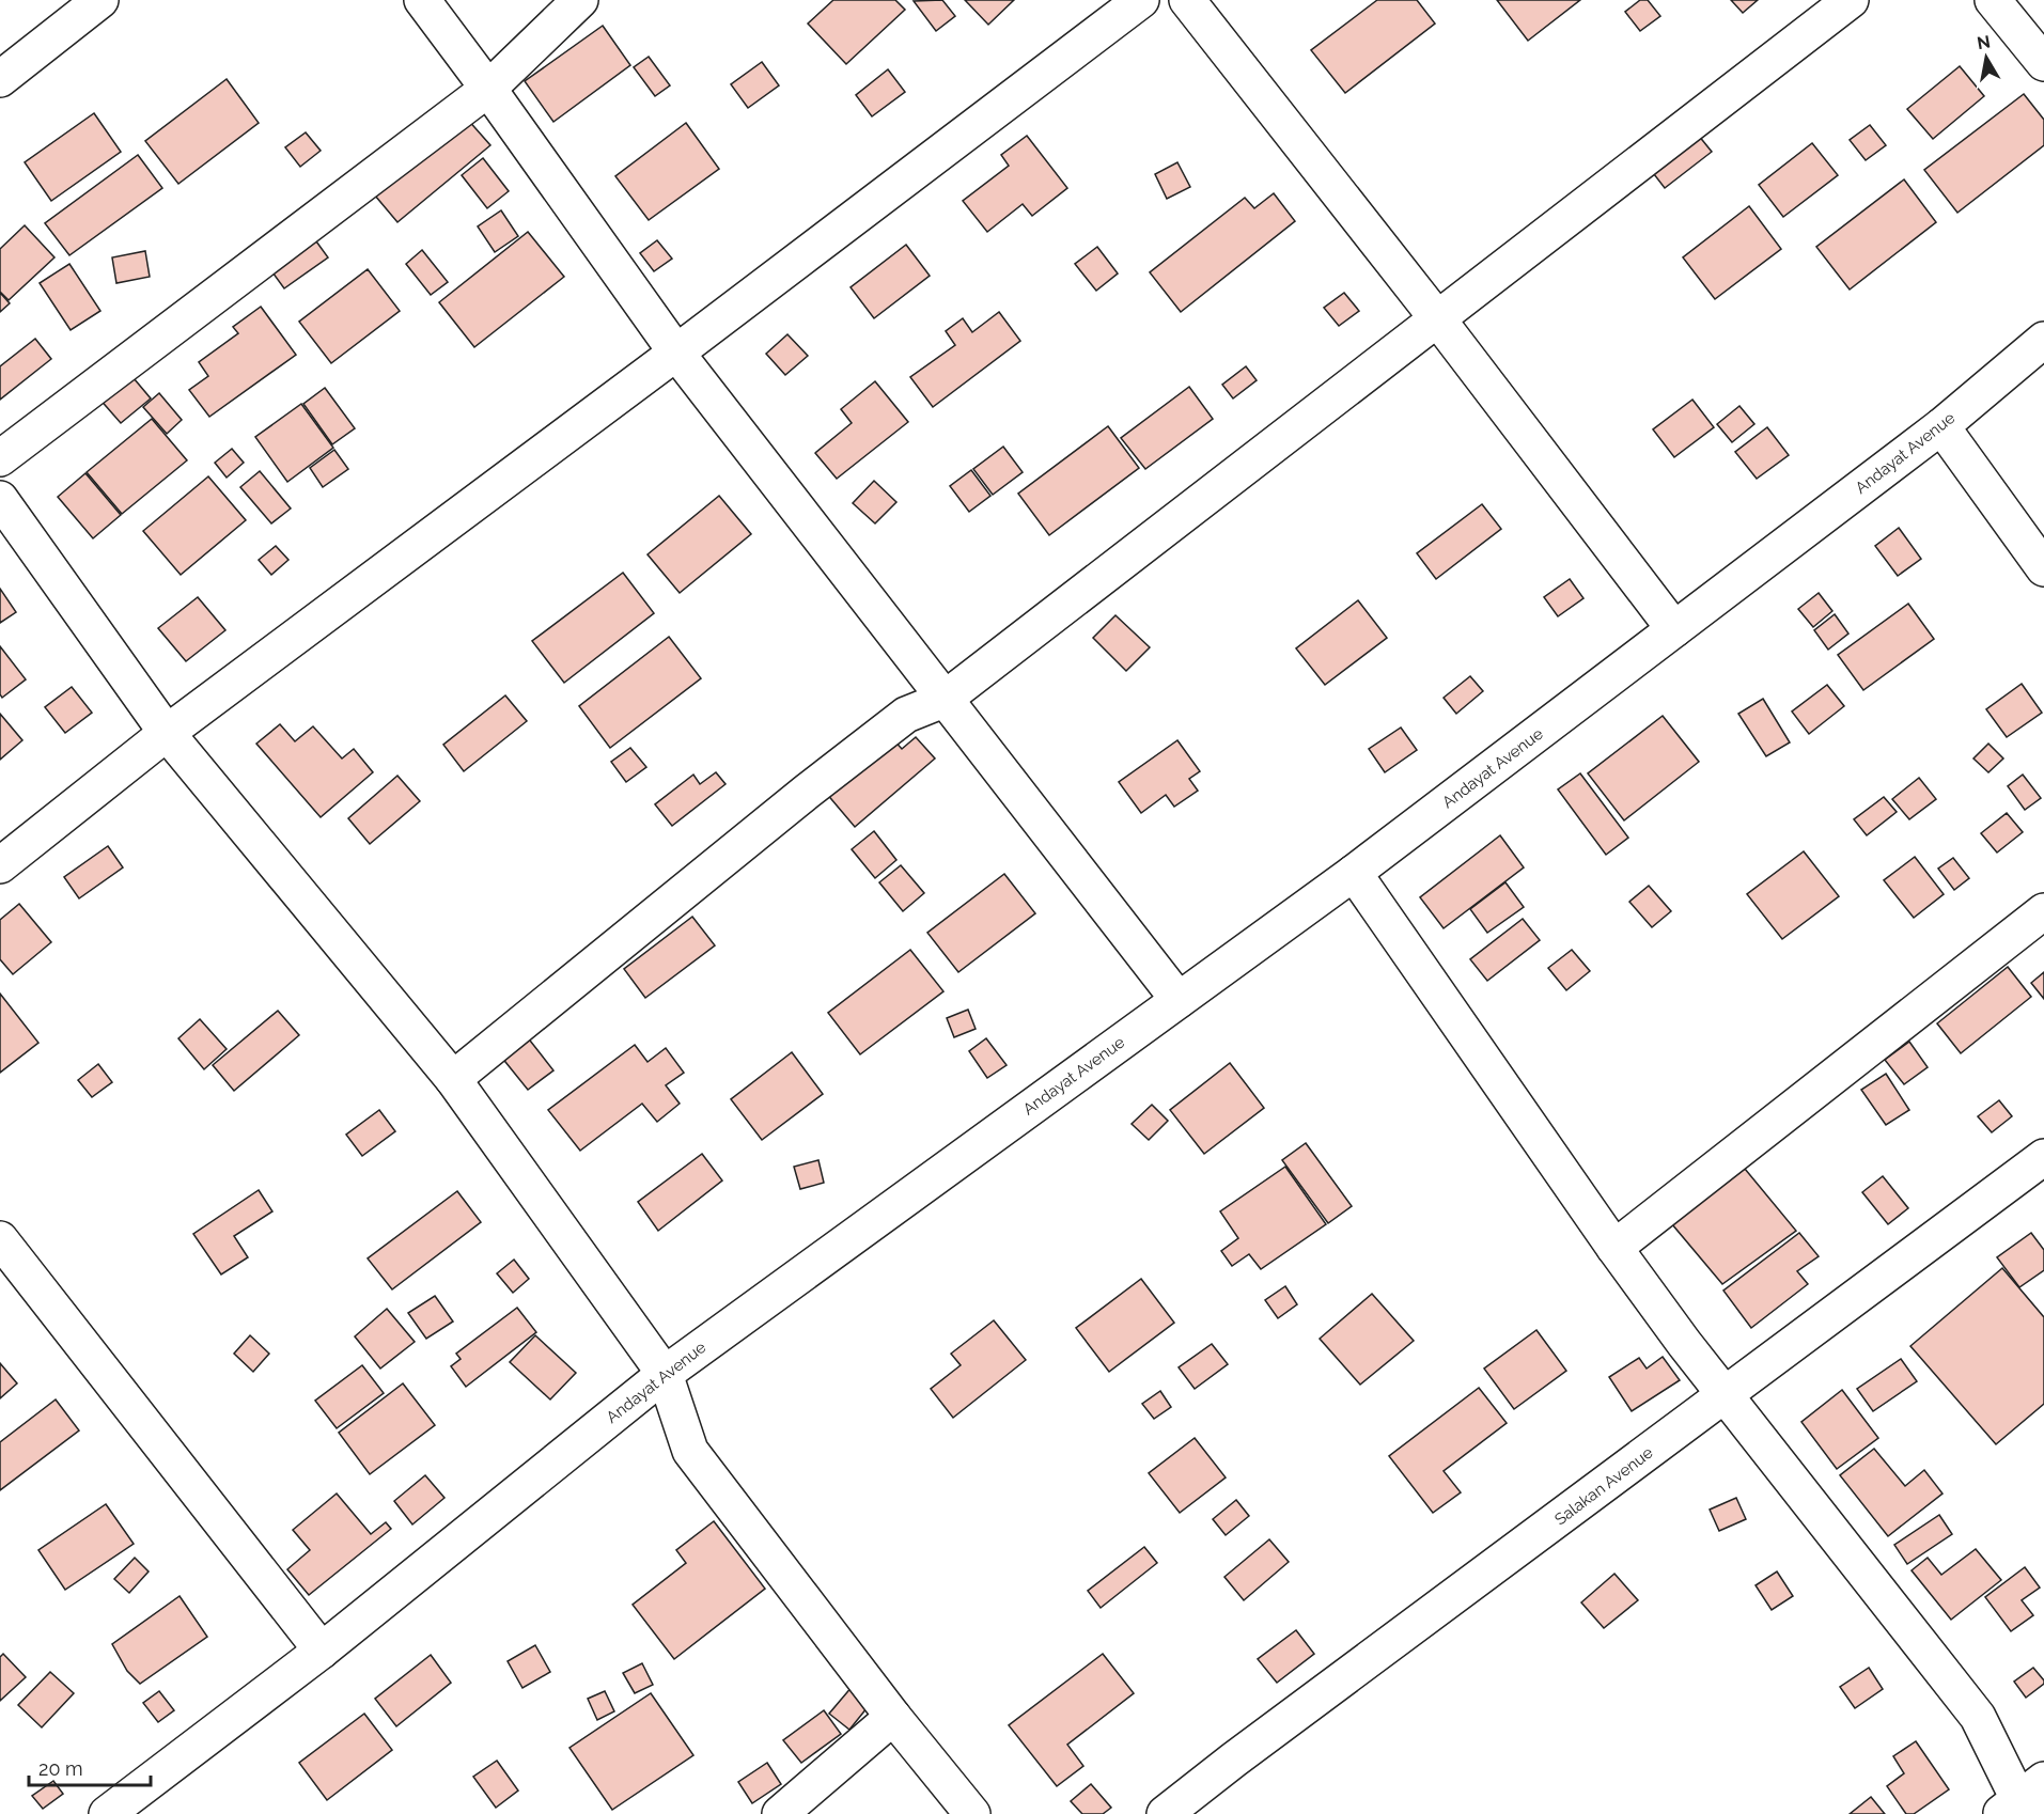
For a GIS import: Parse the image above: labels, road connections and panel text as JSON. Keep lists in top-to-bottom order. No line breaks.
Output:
{"streets":{"street":["Andayat Avenue","Salakan Avenue"]},"scale_bar":"20 m","north":"top"}
